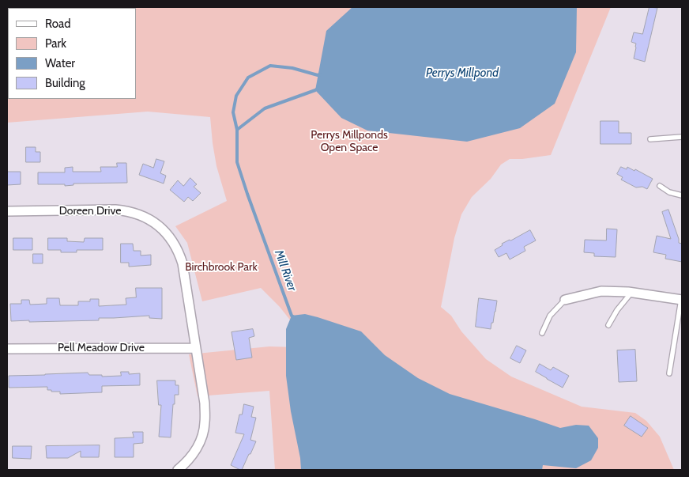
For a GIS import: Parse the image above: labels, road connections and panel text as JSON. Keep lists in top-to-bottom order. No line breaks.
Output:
{"streets":{"street":["Doreen Drive","Pell Meadow Drive"]},"crossings":[["Doreen Drive","Pell Meadow Drive"]],"water":["Perrys Millpond","Mill River"],"parks":["Perrys Millponds Open Space","Birchbrook Park"],"legend":["Road","Park","Water","Building"]}
